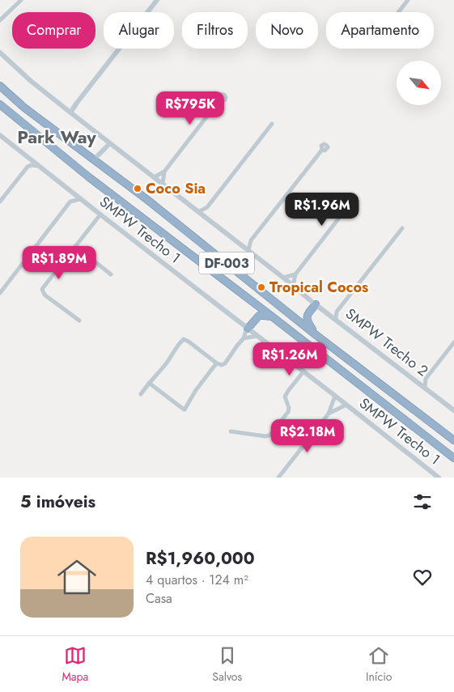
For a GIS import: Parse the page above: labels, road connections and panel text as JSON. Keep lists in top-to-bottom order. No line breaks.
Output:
{"streets":{"highway":["DF-003"],"street":["SMPW Trecho 1","SMPW Trecho 2"]},"districts":["Park Way"],"places":["Coco Sia","Tropical Cocos"],"north":"bottom right","page":{"chip":["Comprar","Alugar","Filtros","Novo","Apartamento"],"price":["R$795K","R$1.96M","R$1.89M","R$1.26M","R$2.18M"],"heading":"5 imóveis","list":[{"name":"R$1,960,000","note":"4 quartos · 124 m² · Casa"}],"tabs":["Mapa","Salvos","Início"]}}
